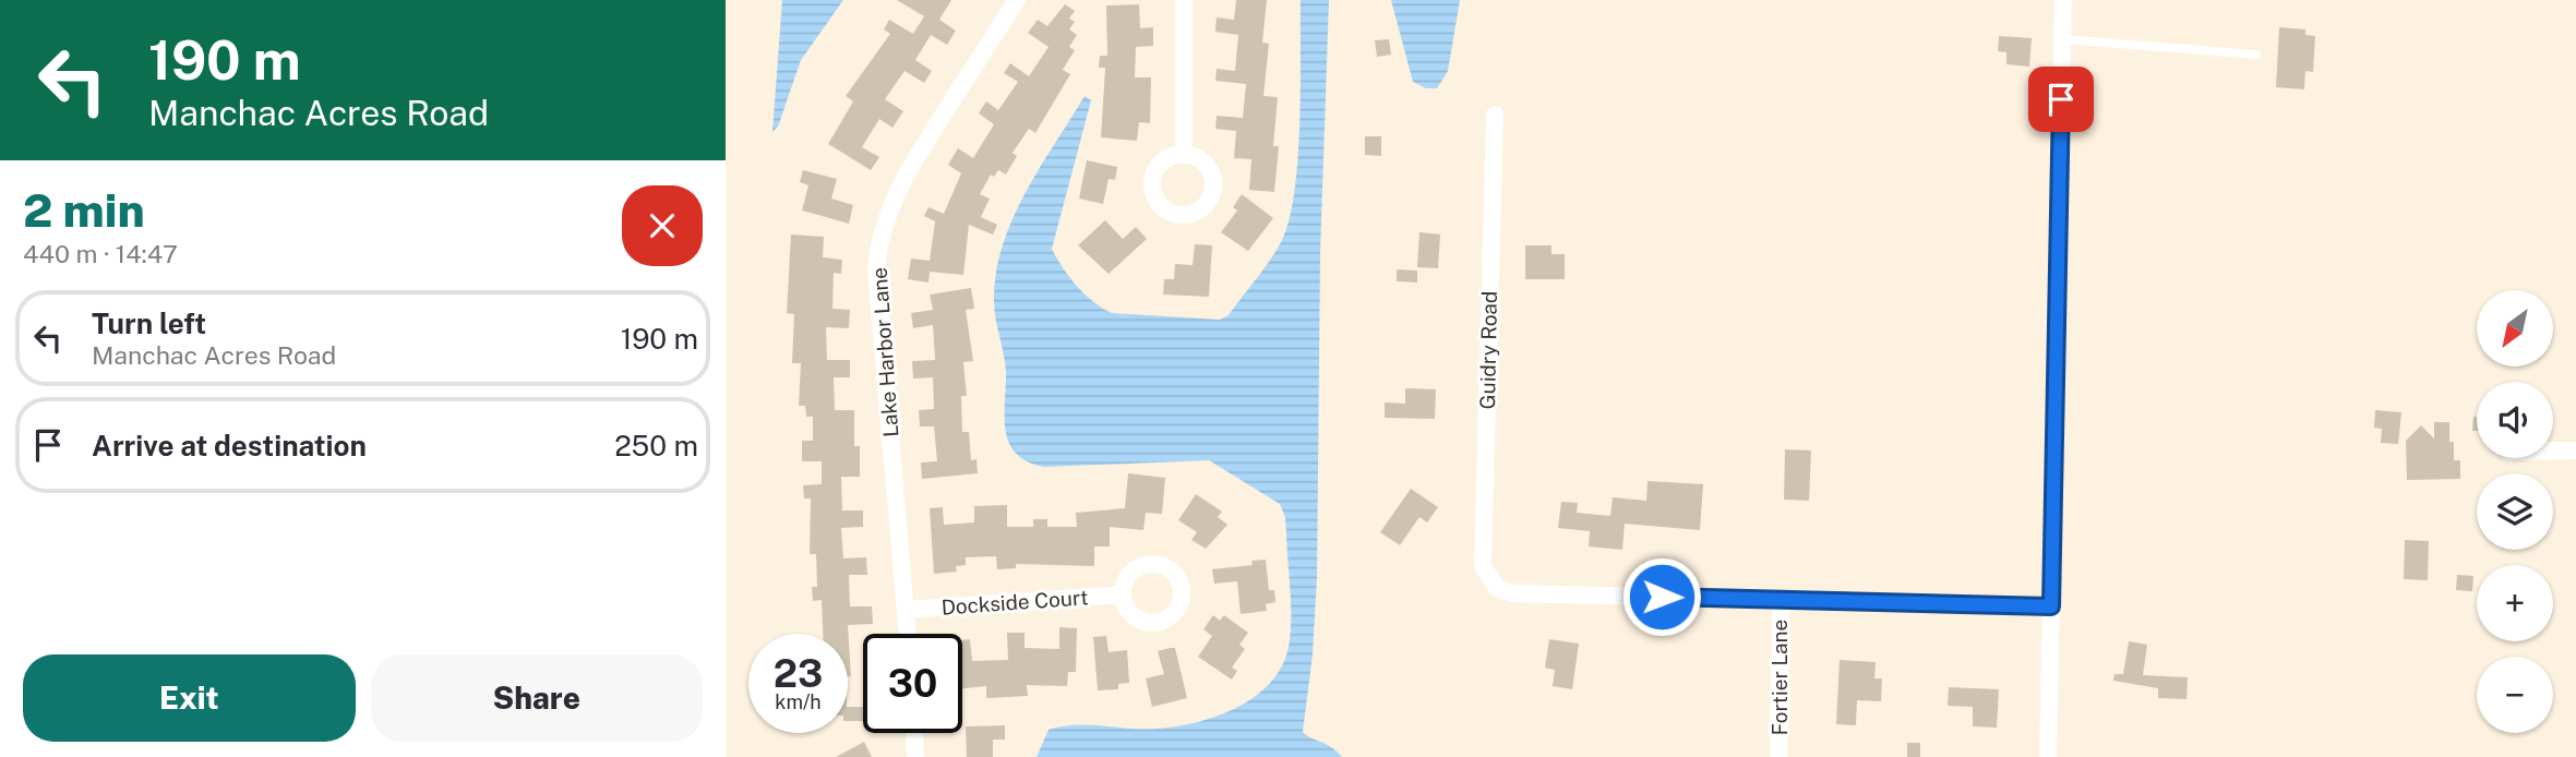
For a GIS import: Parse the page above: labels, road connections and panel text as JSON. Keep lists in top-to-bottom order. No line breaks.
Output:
{"streets":{"street":["Guidry Road","Lake Harbor Lane","Dockside Court","Fortier Lane"]},"crossings":[["Guidry Road","Fortier Lane"],["Lake Harbor Lane","Dockside Court"]],"north":"bottom left","page":{"turn":["190 m","Manchac Acres Road"],"heading":["2 min","440 m · 14:47"],"list":[{"name":"Turn left","note":"Manchac Acres Road","value":"190 m"},{"name":"Arrive at destination","value":"250 m"}],"map_buttons":["+","−"],"speed":"23 km/h","limit":"30","buttons":["Exit","Share"]}}
